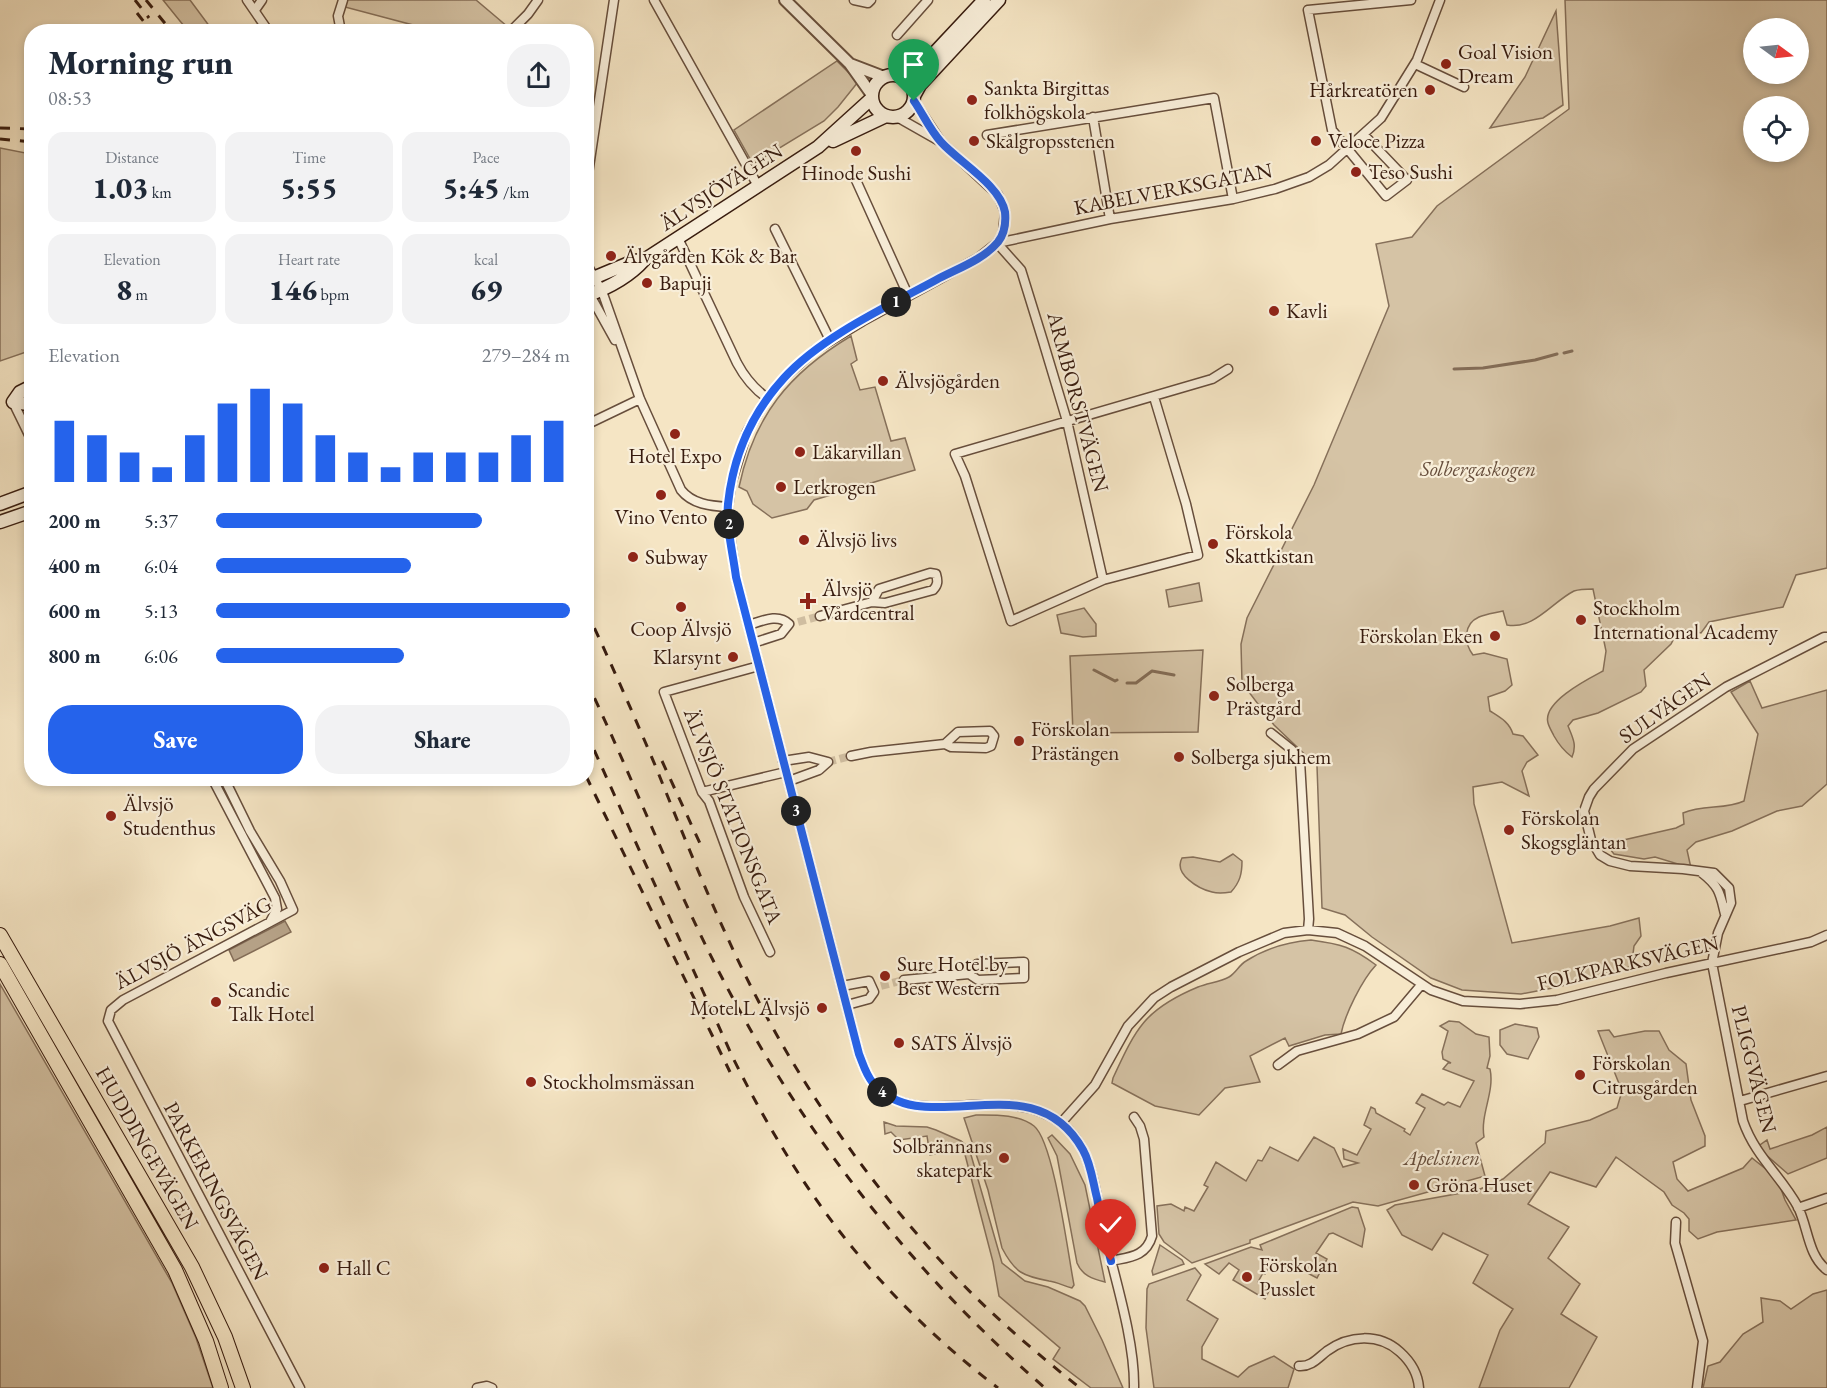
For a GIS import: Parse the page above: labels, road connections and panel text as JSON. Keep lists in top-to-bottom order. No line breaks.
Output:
{"streets":{"main road":["ÄLVSJÖVÄGEN","HUDDINGEVÄGEN"],"street":["KABELVERKSGATAN","ARMBORSTVÄGEN","SULVÄGEN","ÄLVSJÖ STATIONSGATA","ÄLVSJÖ ÄNGSVÄG","FOLKPARKSVÄGEN","PLIGGVÄGEN","PARKERINGSVÄGEN"]},"crossings":[["KABELVERKSGATAN","ARMBORSTVÄGEN"],["SULVÄGEN","FOLKPARKSVÄGEN"],["SULVÄGEN","PLIGGVÄGEN"],["ÄLVSJÖ ÄNGSVÄG","PARKERINGSVÄGEN"],["FOLKPARKSVÄGEN","PLIGGVÄGEN"]],"parks":["Solbergaskogen","Apelsinen"],"places":{"other":["Goal Vision Dream","Hårkreatören","Sankta Birgittas folkhögskola","Skålgropsstenen","Veloce Pizza","Hinode Sushi","Teso Sushi","Älvgården Kök & Bar","Bapuji","Kavli","Älvsjögården","Hotel Expo","Läkarvillan","Lerkrogen","Vino Vento","Älvsjö livs","Förskola Skattkistan","Subway","Coop Älvsjö","Stockholm International Academy","Förskolan Eken","Klarsynt","Solberga Prästgård","Förskolan Prästängen","Solberga sjukhem","Älvsjö Studenthus","Förskolan Skogsgläntan","Sure Hotel by Best Western","Scandic Talk Hotel","Motel L Älvsjö","SATS Älvsjö","Förskolan Citrusgården","Stockholmsmässan","Solbrännans skatepark","Gröna Huset","Hall C","Förskolan Pusslet"],"health":["Älvsjö Vårdcentral"]},"north":"right","page":{"heading":["Morning run","08:53"],"stats":[["Distance","1.03 km"],["Time","5:55"],["Pace","5:45 /km"],["Elevation","8 m"],["Heart rate","146 bpm"],["kcal","69"]],"pins":["1","2","3","4"],"chart":["Elevation","279–284 m"],"list":[{"name":"200 m","note":"5:37"},{"name":"400 m","note":"6:04"},{"name":"600 m","note":"5:13"},{"name":"800 m","note":"6:06"}],"buttons":["Save","Share"]}}
